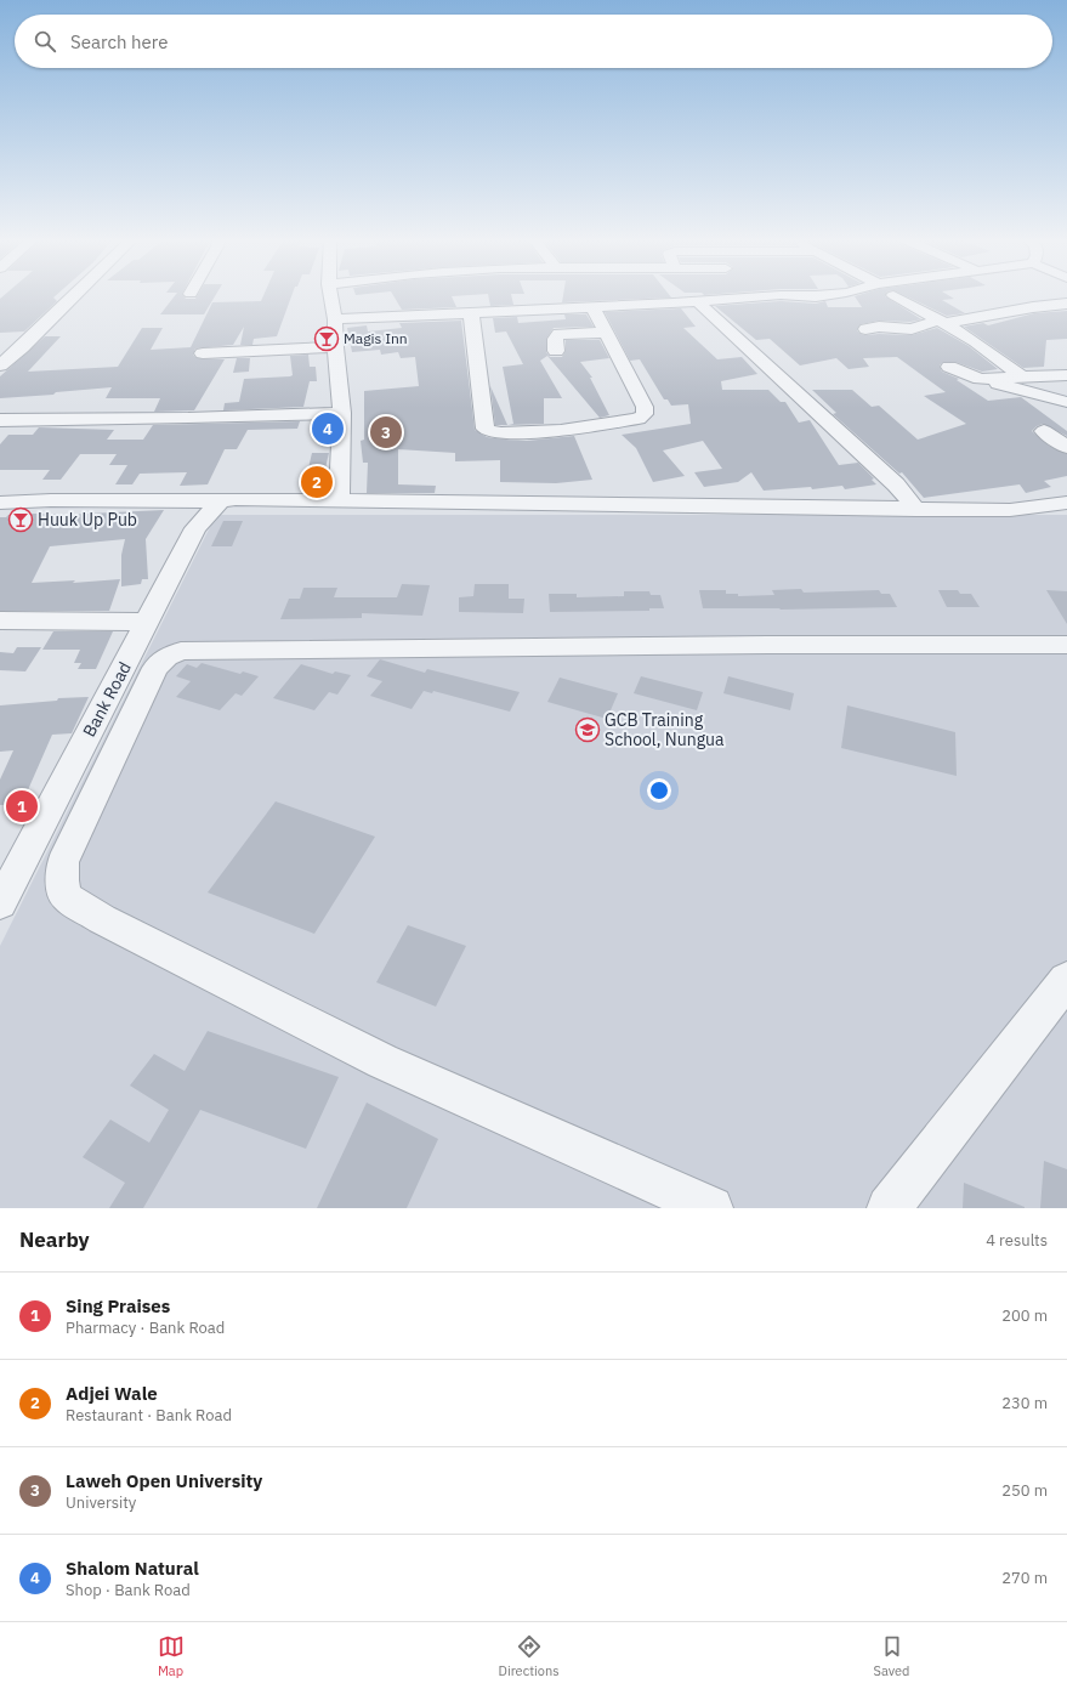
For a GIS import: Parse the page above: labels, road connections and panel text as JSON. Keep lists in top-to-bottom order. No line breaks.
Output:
{"streets":{"street":["Bank Road"]},"places":{"bar":["Magis Inn","Huuk Up Pub"],"school or university":["GCB Training School, Nungua"]},"page":{"search":"Search here","pins":["4","3","2","1"],"heading":["Nearby","4 results"],"list":[{"mark":"1","name":"Sing Praises","note":"Pharmacy · Bank Road","value":"200 m"},{"mark":"2","name":"Adjei Wale","note":"Restaurant · Bank Road","value":"230 m"},{"mark":"3","name":"Laweh Open University","note":"University","value":"250 m"},{"mark":"4","name":"Shalom Natural","note":"Shop · Bank Road","value":"270 m"}],"nav":["Map","Directions","Saved"]}}
